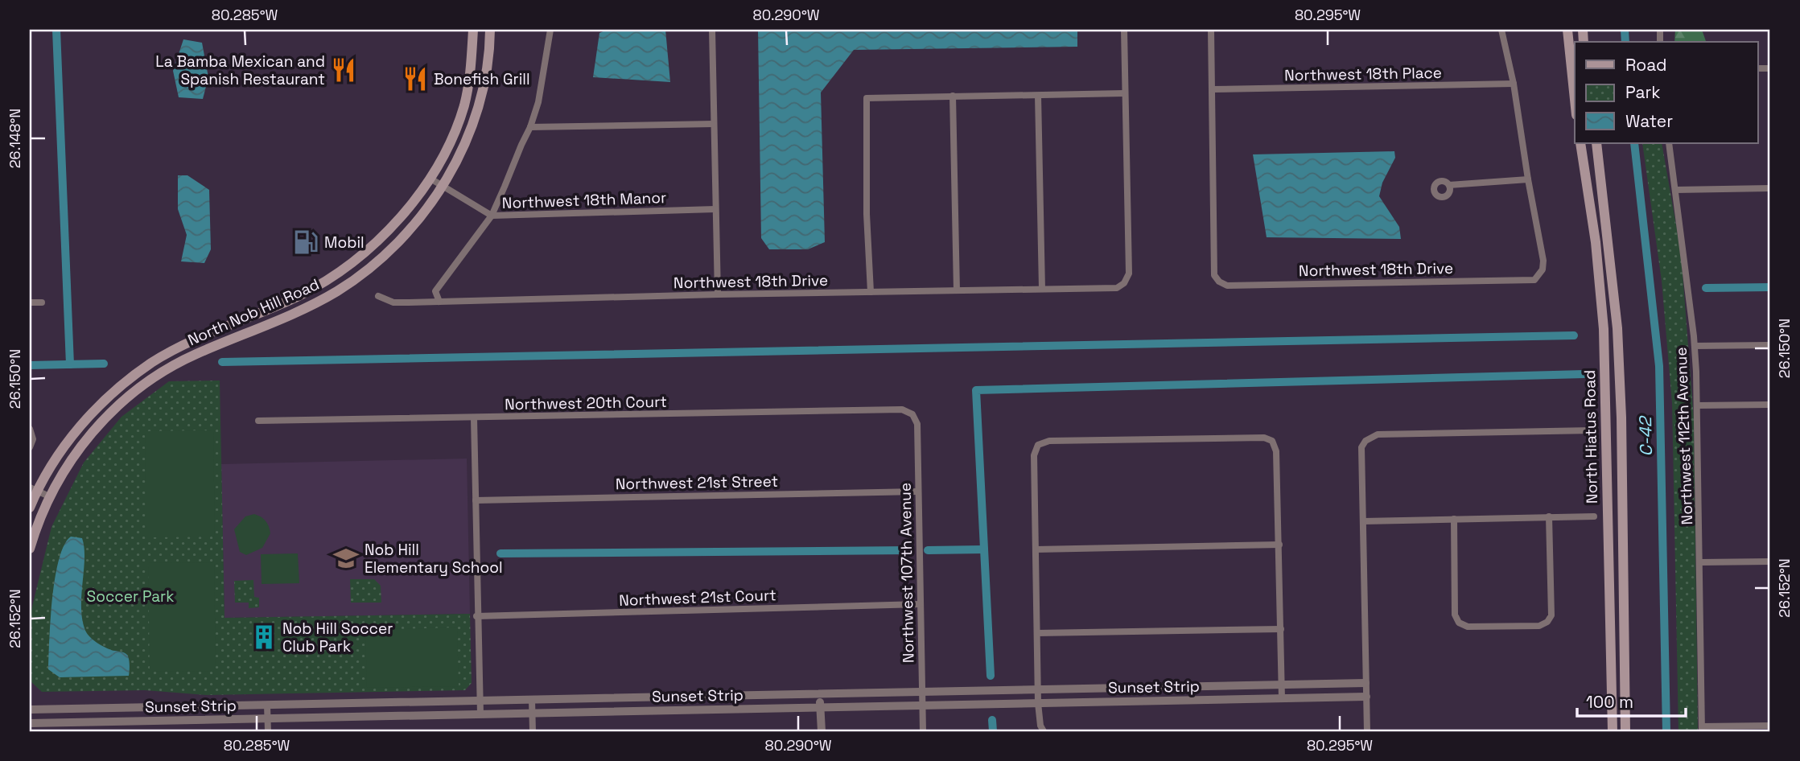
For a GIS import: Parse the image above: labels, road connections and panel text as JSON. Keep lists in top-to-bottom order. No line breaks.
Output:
{"streets":{"main road":["North Nob Hill Road","North Hiatus Road"],"street":["Northwest 18th Place","Northwest 18th Manor","Northwest 18th Drive","Northwest 20th Court","Northwest 112th Avenue","Northwest 21st Street","Northwest 107th Avenue","Northwest 21st Court","Sunset Strip"]},"crossings":[["Northwest 18th Place","Northwest 18th Drive"],["Northwest 18th Manor","North Nob Hill Road"],["Northwest 20th Court","Northwest 107th Avenue"],["Northwest 21st Street","Northwest 107th Avenue"],["Northwest 107th Avenue","Northwest 21st Court"],["Northwest 107th Avenue","Sunset Strip"]],"water":["C-42"],"parks":["Soccer Park"],"places":{"restaurant":["La Bamba Mexican and Spanish Restaurant","Bonefish Grill"],"fuel station":["Mobil"],"school or university":["Nob Hill Elementary School"],"building":["Nob Hill Soccer Club Park"]},"legend":["Road","Park","Water"],"scale_bar":"100 m","coordinates":["80.285°W","80.290°W","80.295°W","26.148°N","26.150°N","26.152°N"]}
